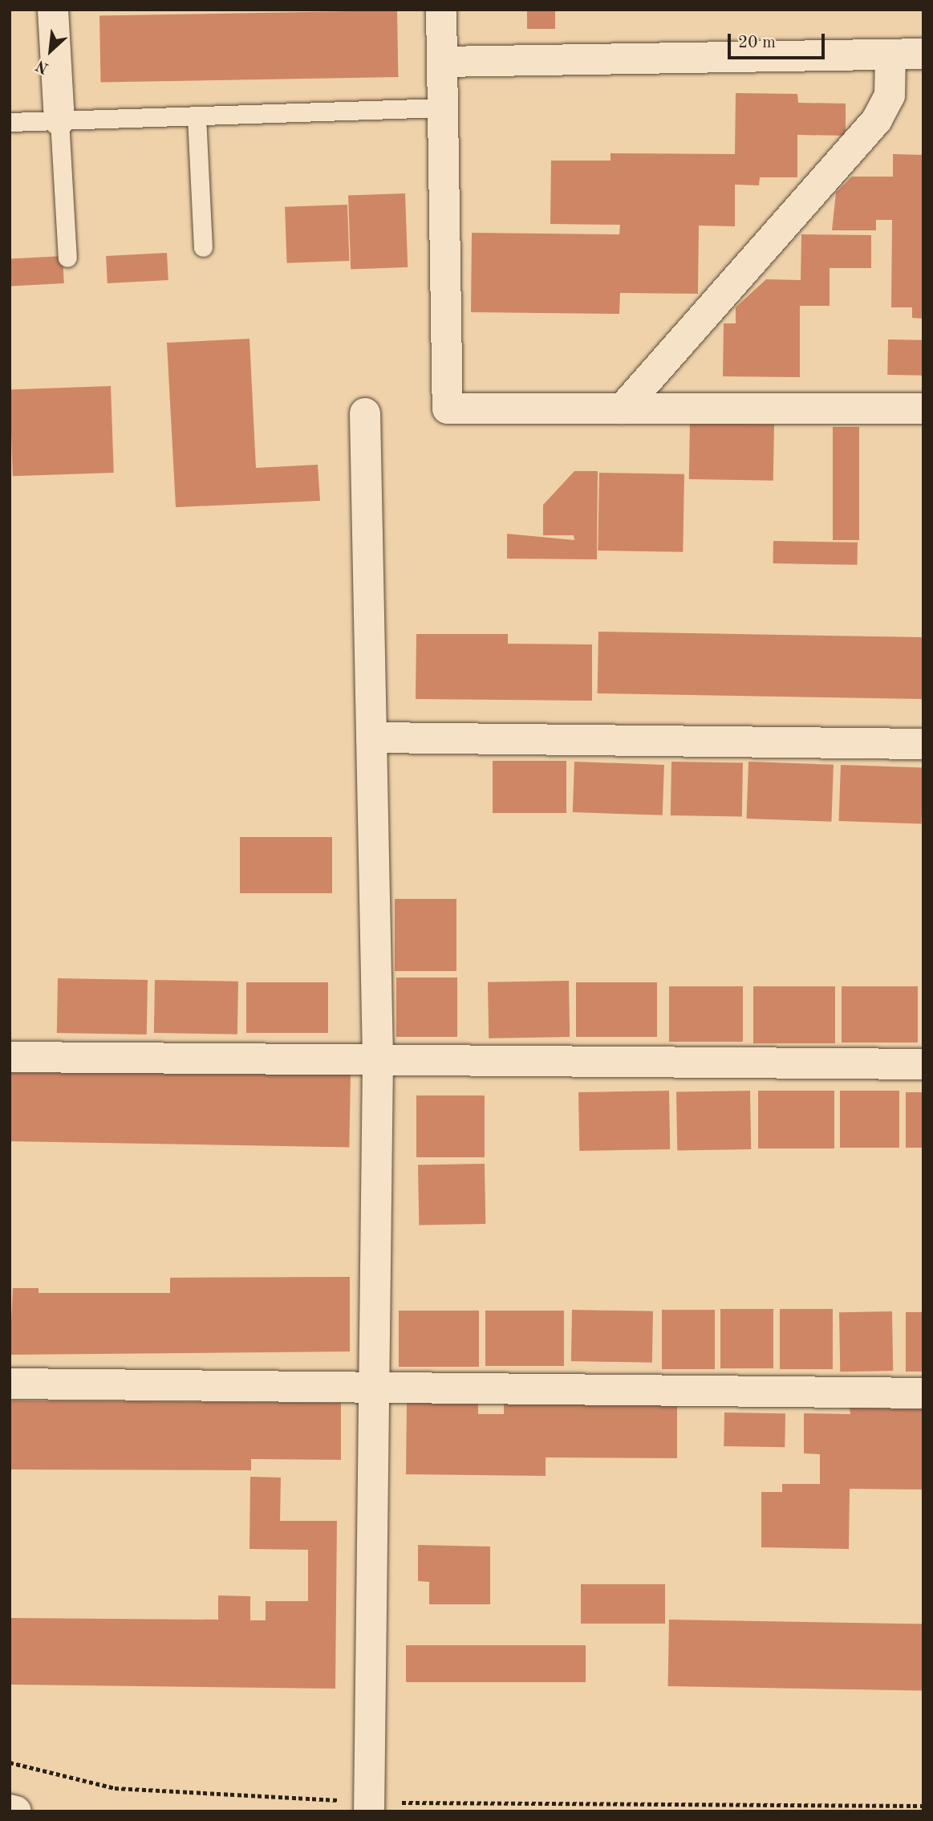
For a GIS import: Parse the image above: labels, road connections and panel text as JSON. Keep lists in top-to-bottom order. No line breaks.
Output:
{"scale_bar":"20 m","north":"bottom left"}
